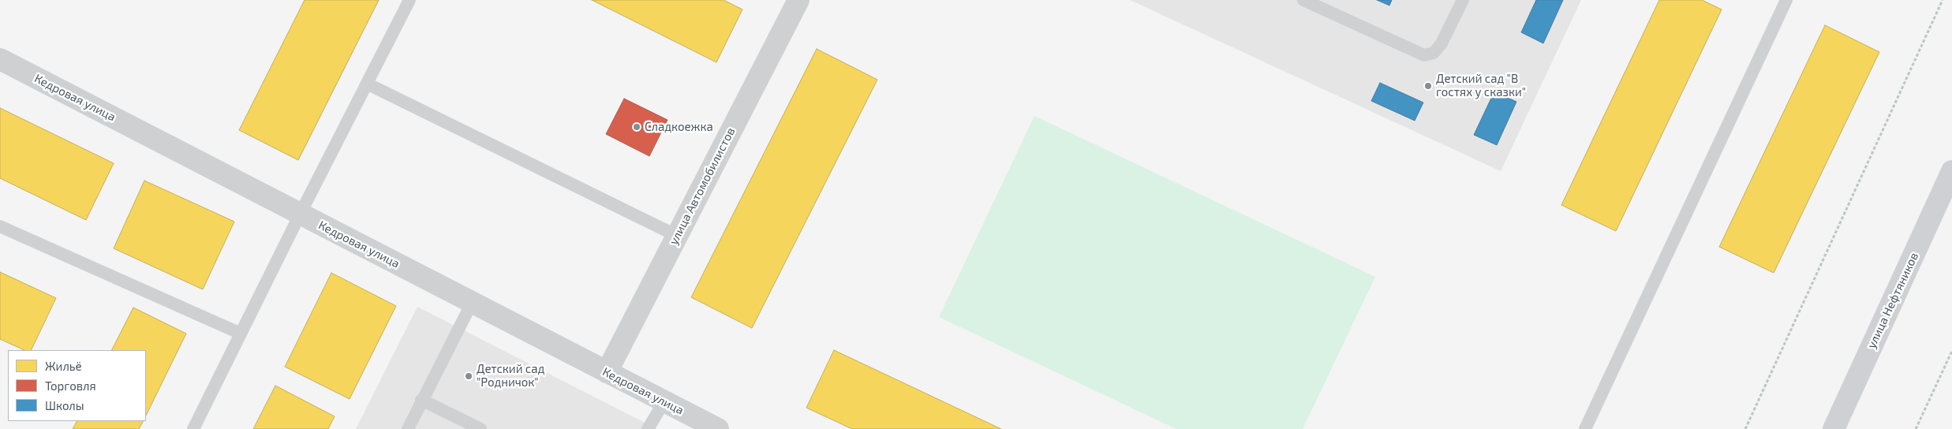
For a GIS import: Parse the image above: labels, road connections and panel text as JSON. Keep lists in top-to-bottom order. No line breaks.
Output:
{"streets":{"street":["Кедровая улица","улица Автомобилистов","улица Нефтяников"]},"crossings":[["Кедровая улица","улица Автомобилистов"]],"places":["Детский сад \"В гостях у сказки\"","Сладкоежка","Детский сад \"Родничок\""],"legend":["Жильё","Торговля","Школы"]}
